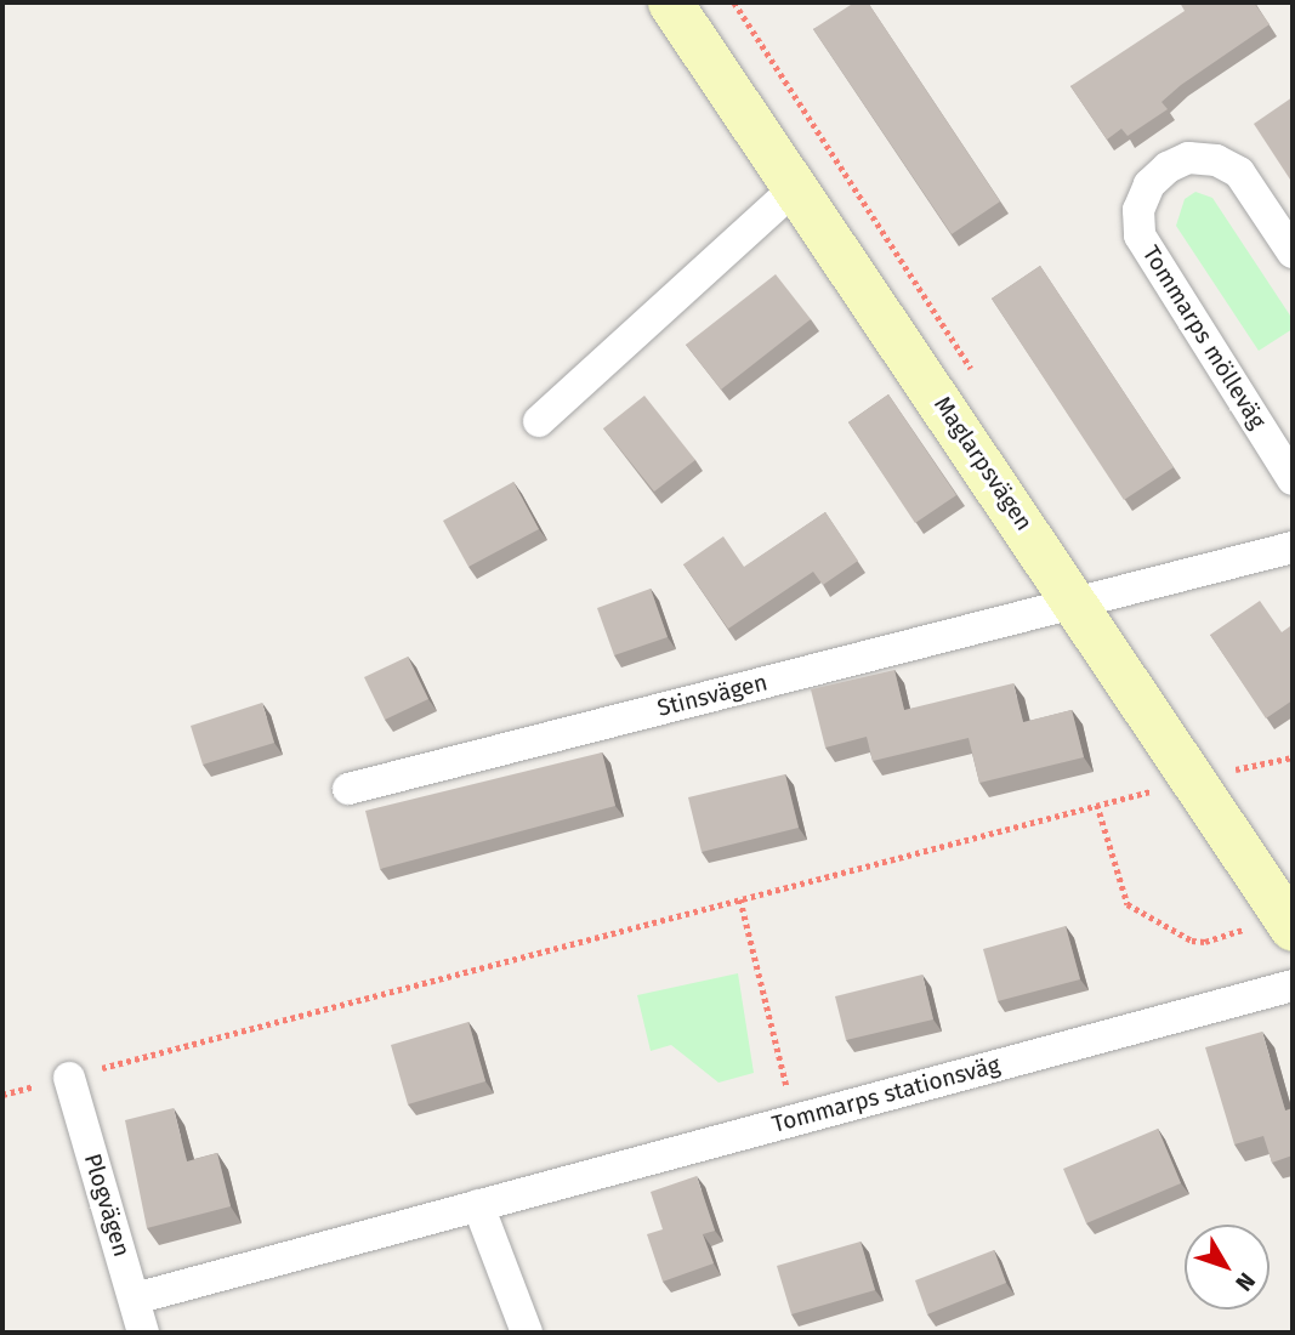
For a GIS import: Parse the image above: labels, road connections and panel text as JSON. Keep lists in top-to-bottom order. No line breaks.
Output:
{"streets":{"street":["Tommarps mölleväg","Maglarpsvägen","Stinsvägen","Tommarps stationsväg","Plogvägen"]},"crossings":[["Maglarpsvägen","Stinsvägen"],["Tommarps stationsväg","Plogvägen"]],"north":"bottom right"}
